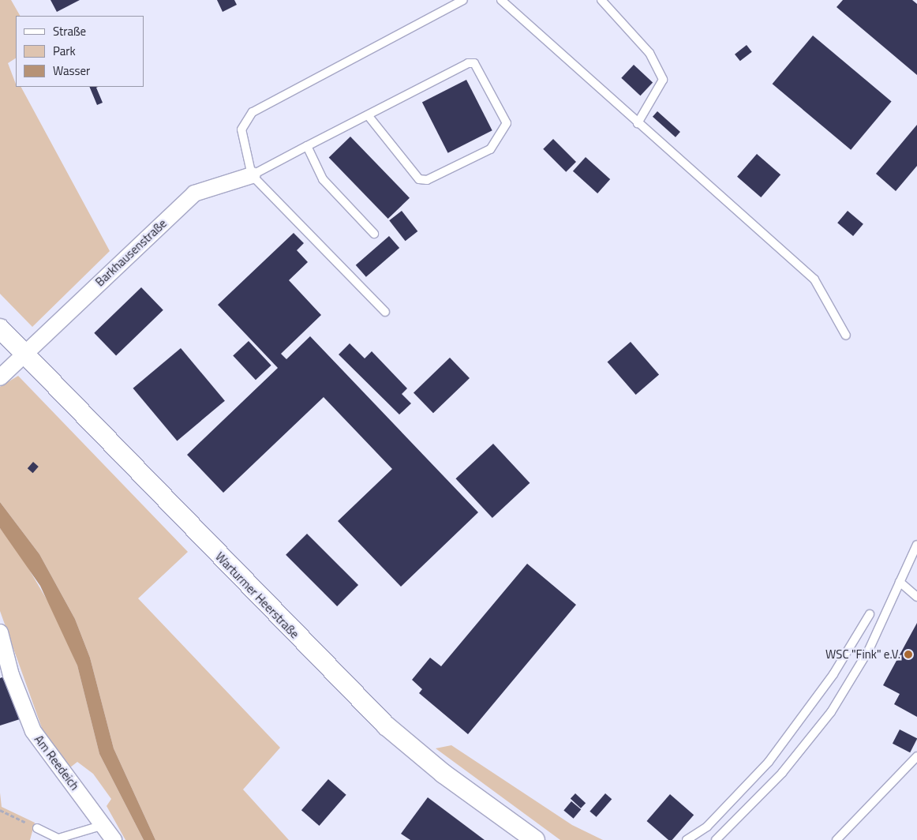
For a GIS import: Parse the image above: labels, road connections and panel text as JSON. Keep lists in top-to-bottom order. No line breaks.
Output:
{"streets":{"street":["Barkhausenstraße","Warturmer Heerstraße","Am Reedeich"]},"crossings":[["Barkhausenstraße","Warturmer Heerstraße"]],"places":["WSC \"Fink\" e.V."],"legend":["Straße","Park","Wasser"]}
